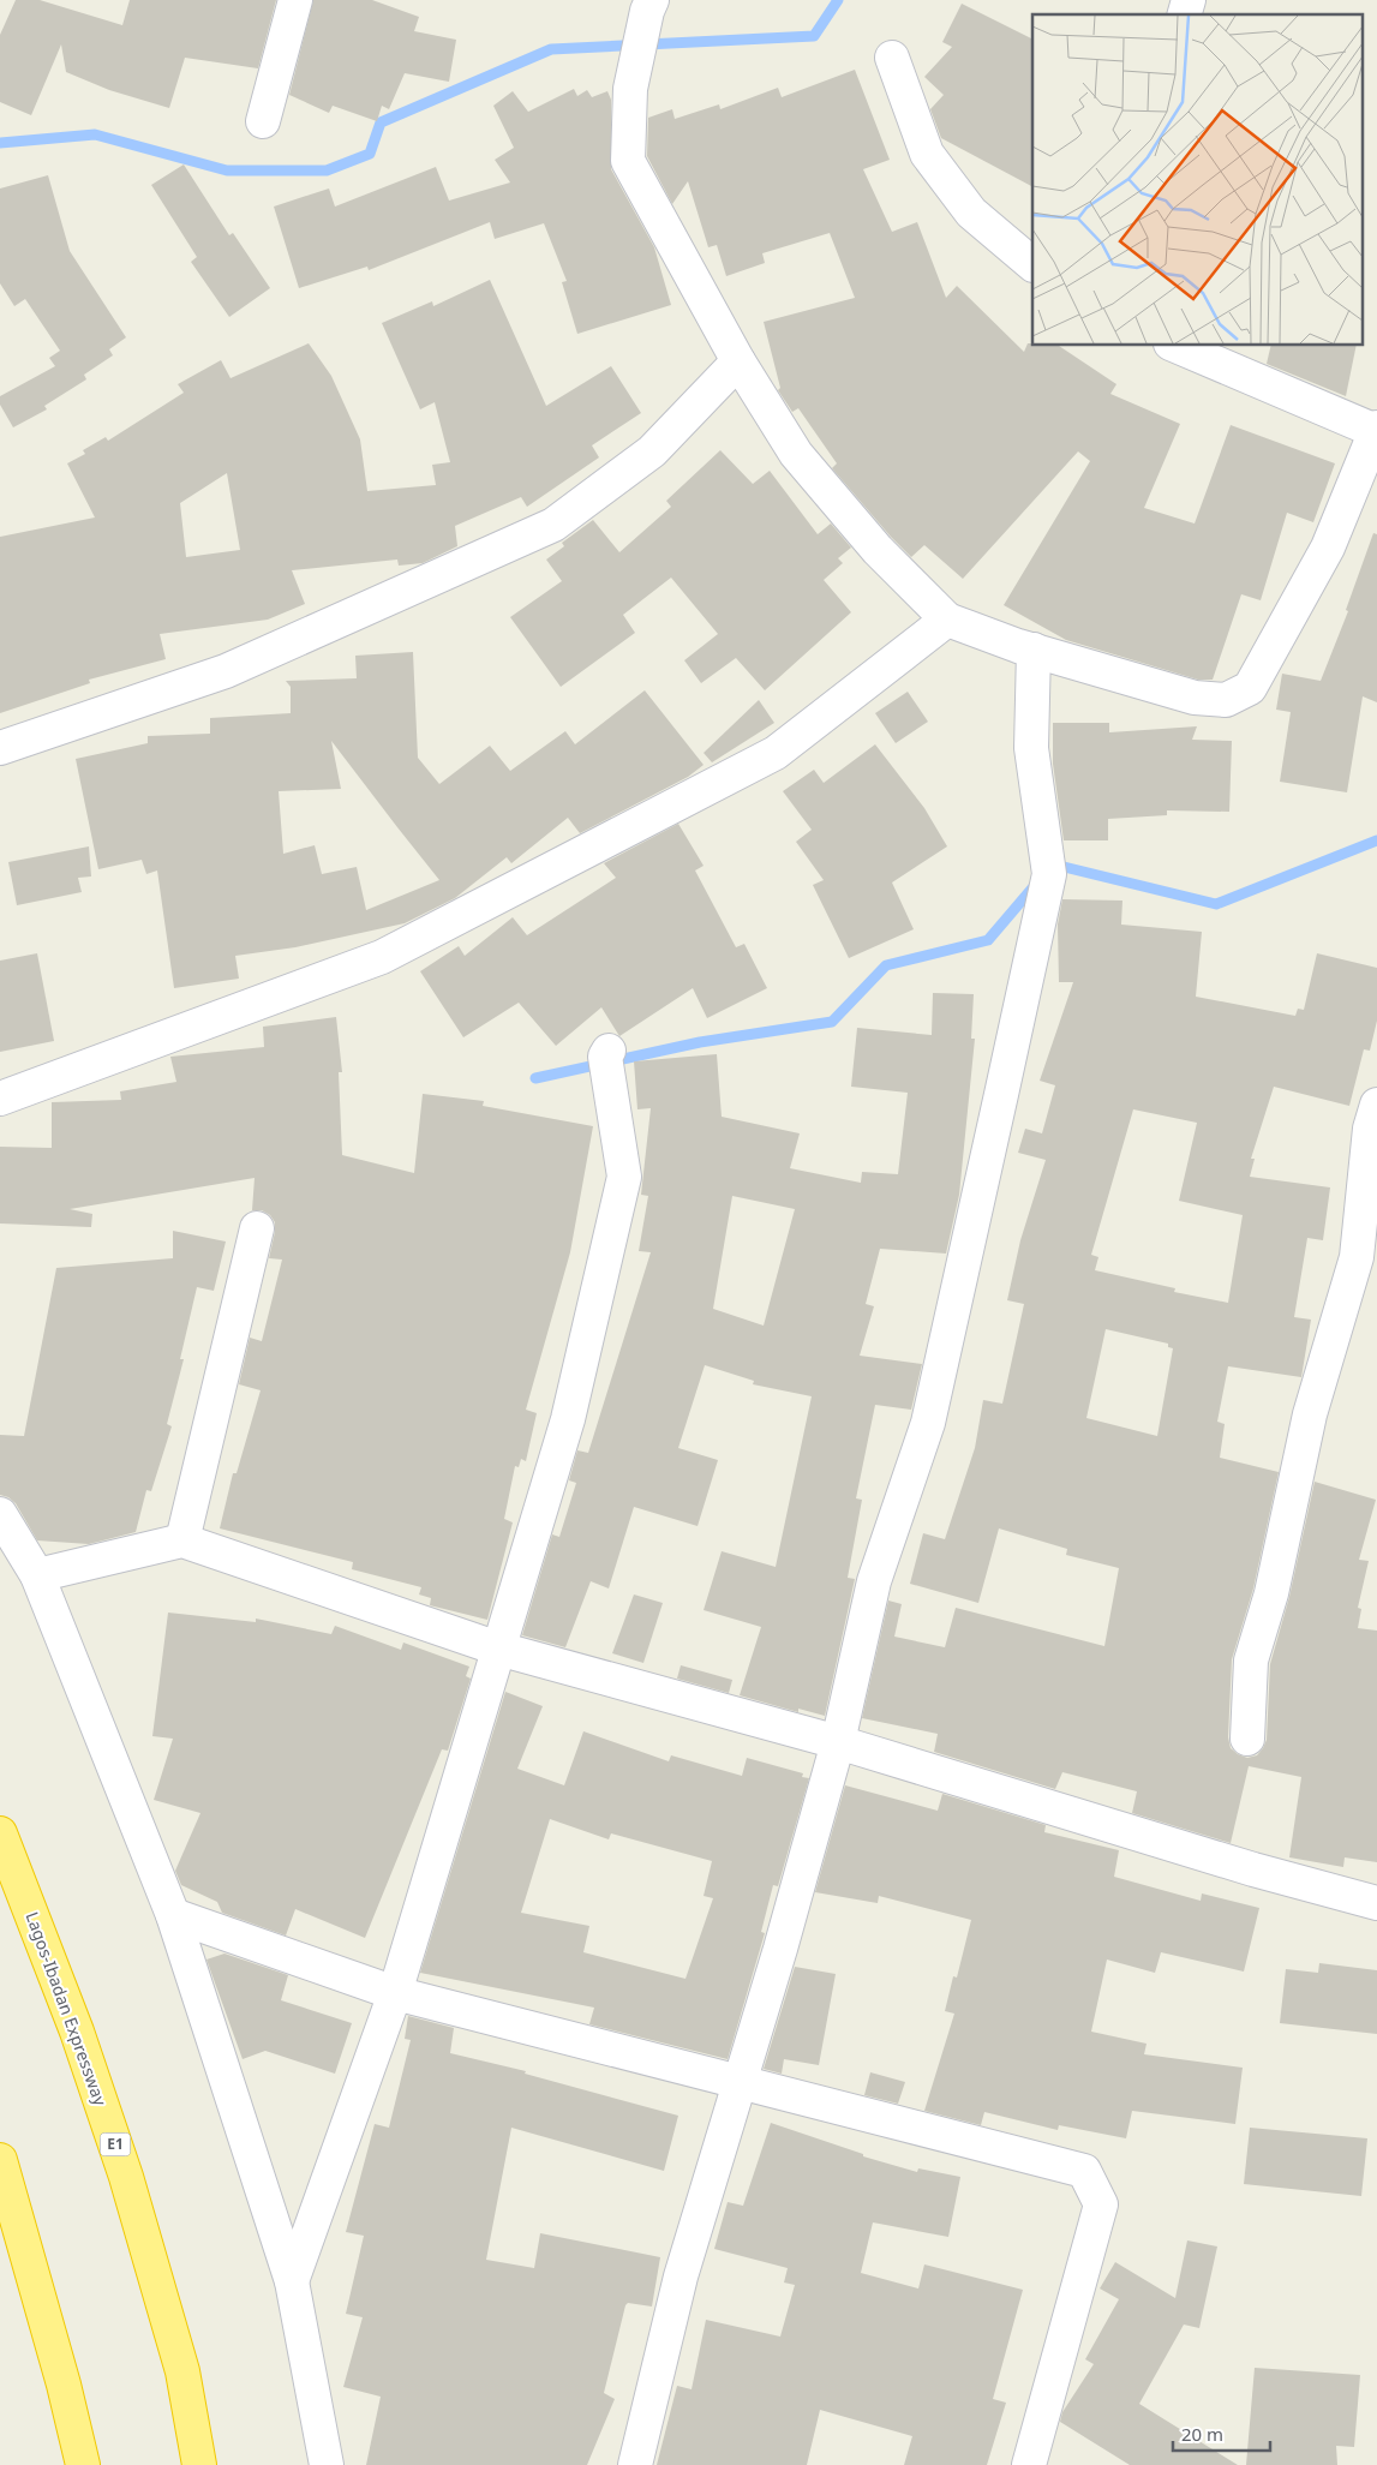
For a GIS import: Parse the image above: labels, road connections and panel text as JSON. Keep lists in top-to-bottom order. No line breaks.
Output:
{"streets":{"highway":["Lagos-Ibadan Expressway","E1"]},"scale_bar":"20 m"}
